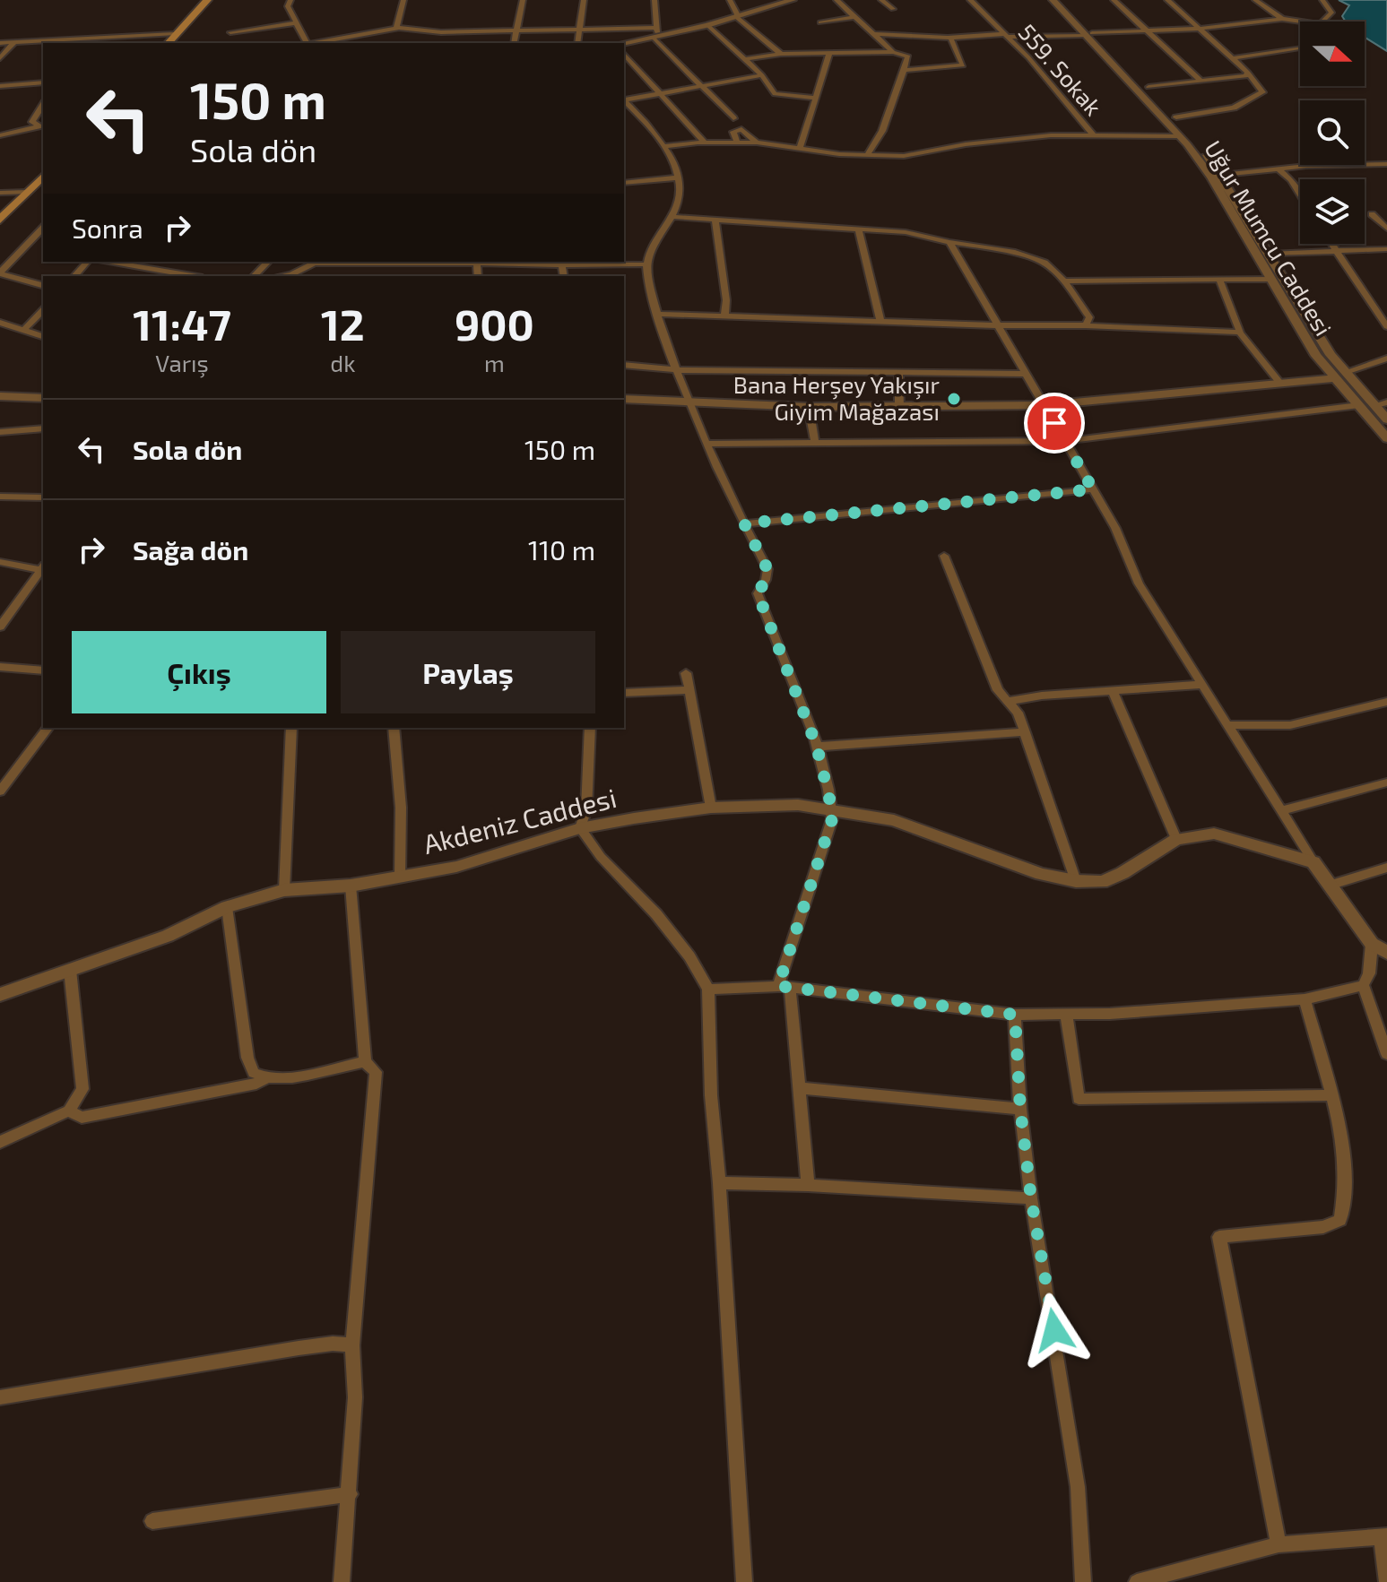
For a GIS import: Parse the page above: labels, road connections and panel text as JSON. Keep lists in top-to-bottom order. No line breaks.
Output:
{"streets":{"street":["559. Sokak","Uğur Mumcu Caddesi","Akdeniz Caddesi"]},"places":["Bana Herşey Yakışır Giyim Mağazası"],"north":"right","page":{"turn":["150 m","Sola dön"],"then":"Sonra","eta":["11:47","Varış","12","dk","900","m"],"list":[{"name":"Sola dön","value":"150 m"},{"name":"Sağa dön","value":"110 m"}],"buttons":["Çıkış","Paylaş"]}}
